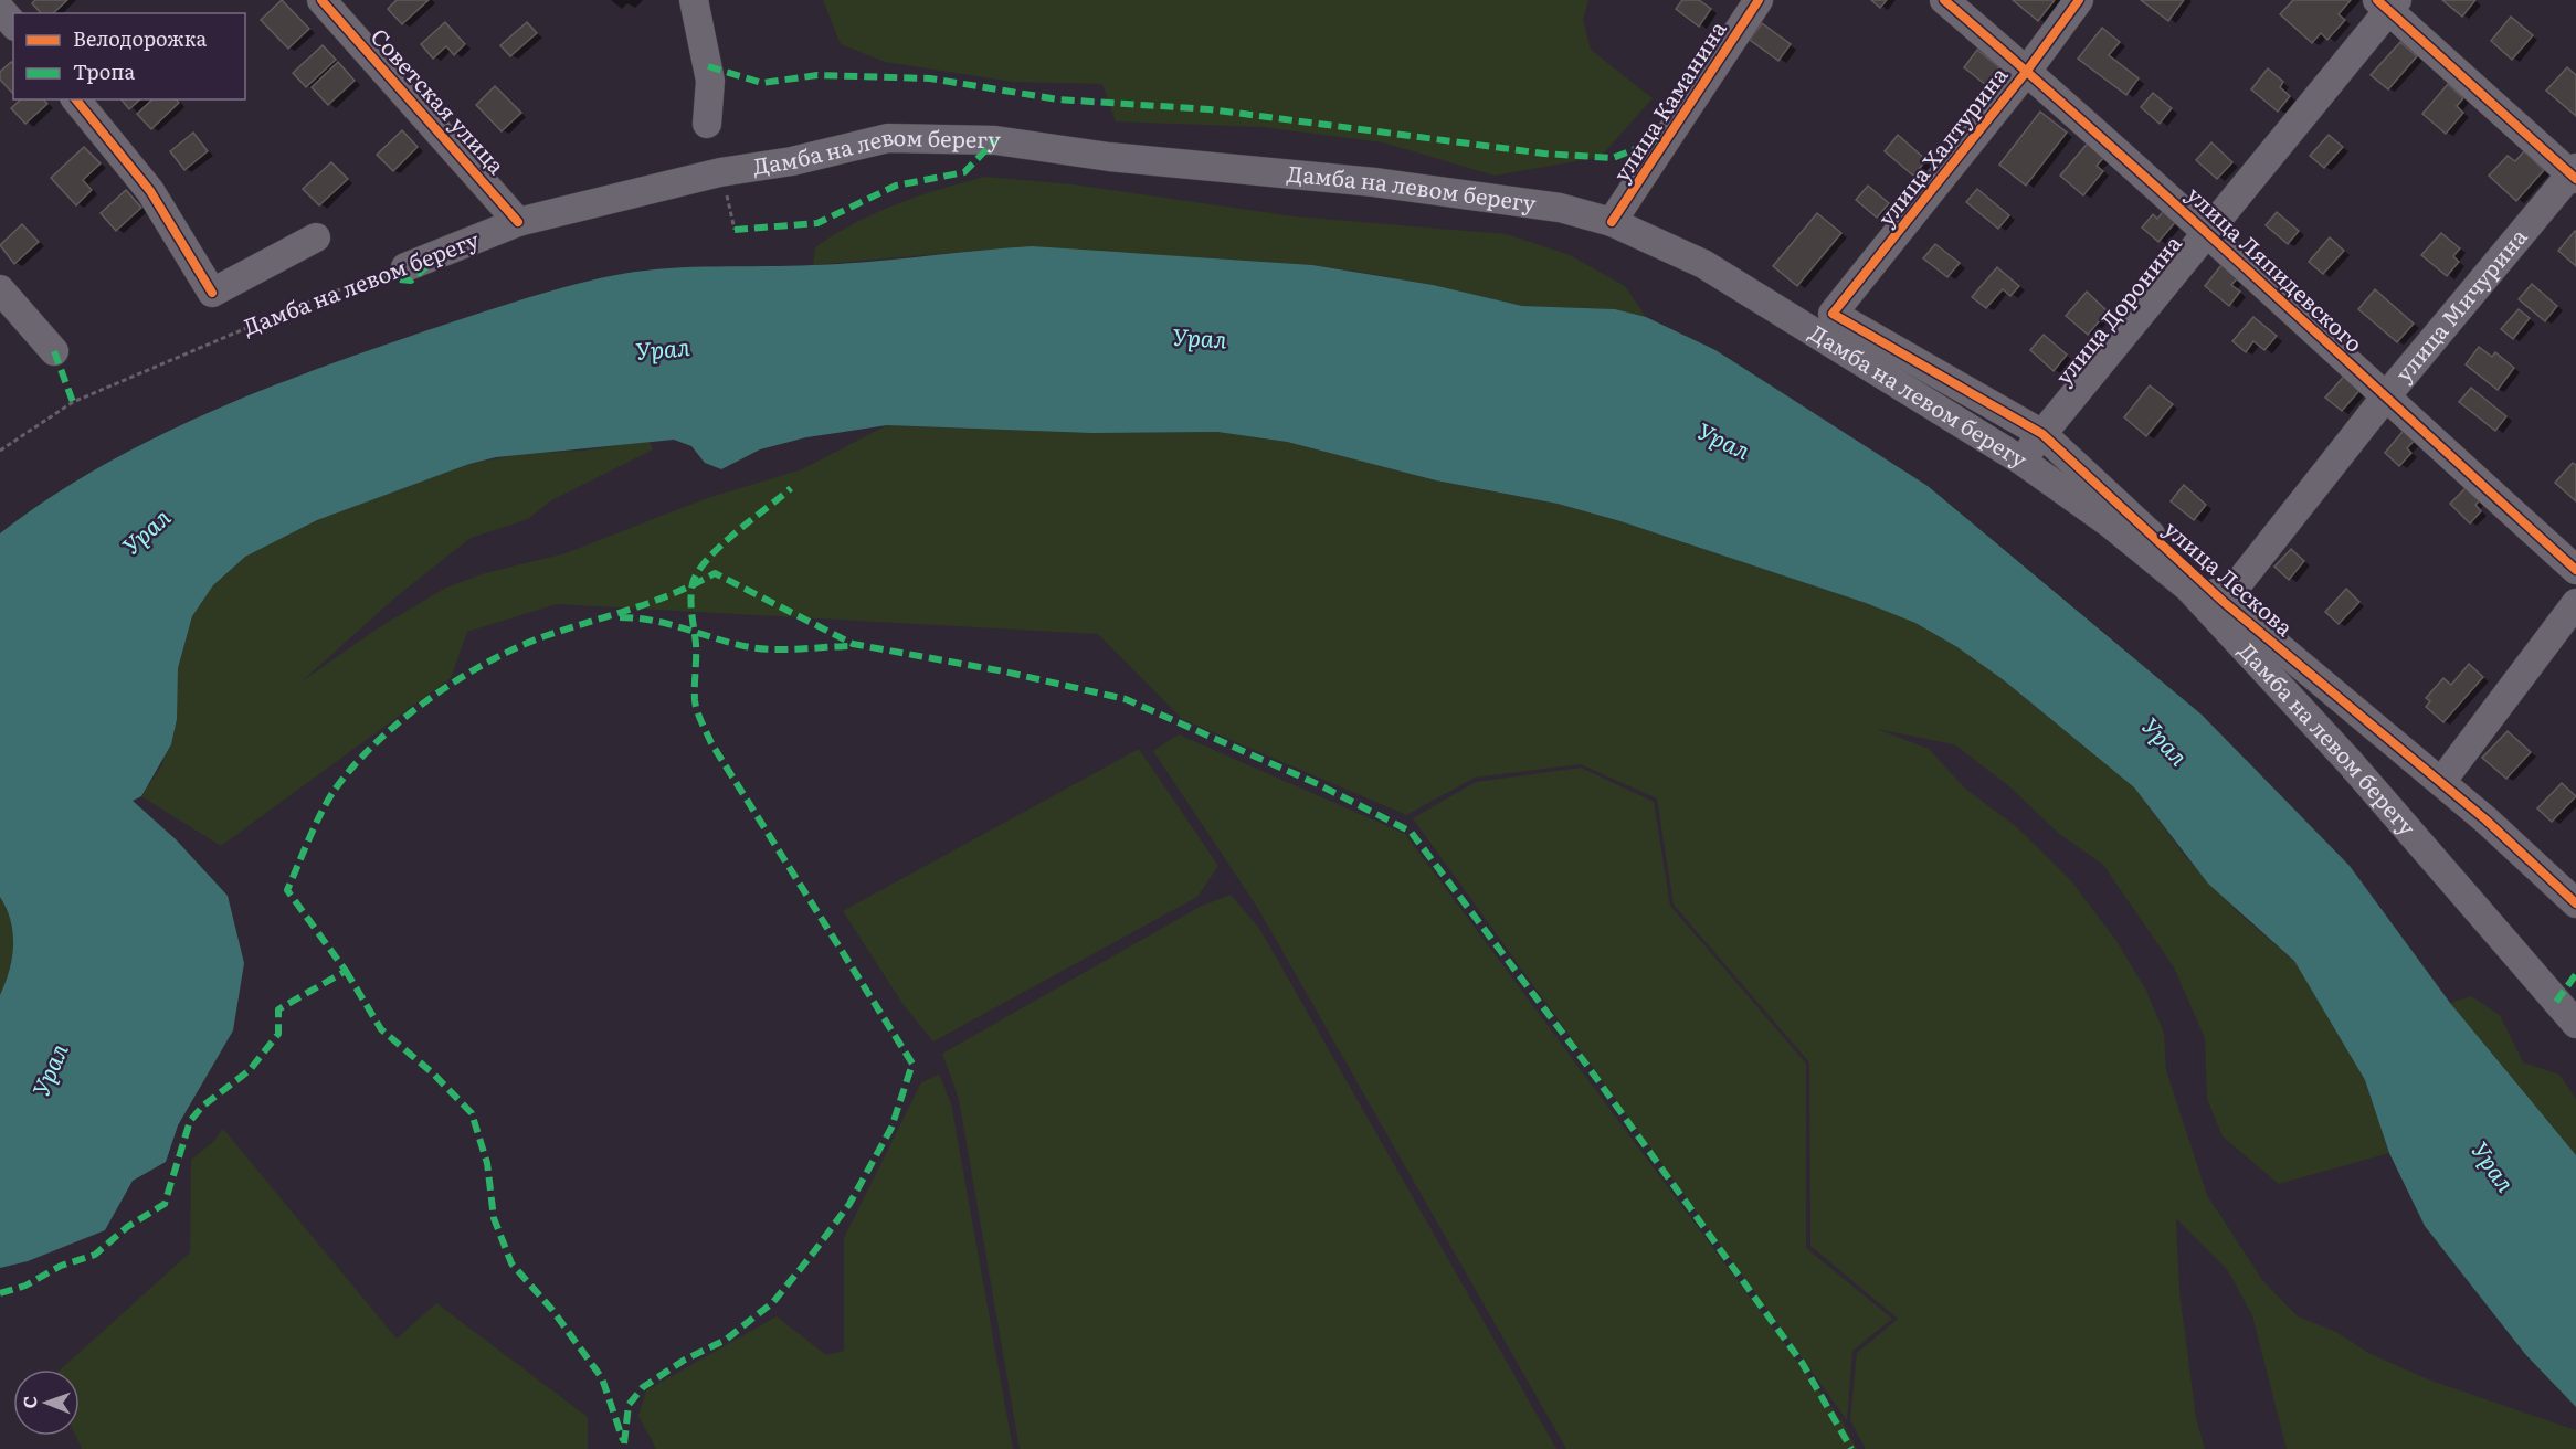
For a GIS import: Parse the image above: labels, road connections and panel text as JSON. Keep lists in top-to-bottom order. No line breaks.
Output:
{"streets":{"street":["Советская улица","улица Каманина","улица Халтурина","Дамба на левом берегу","улица Ляпидевского","улица Мичурина","улица Доронина","улица Лескова"]},"crossings":[["Советская улица","Дамба на левом берегу"],["улица Каманина","Дамба на левом берегу"],["улица Халтурина","улица Ляпидевского"],["улица Халтурина","улица Лескова"],["Дамба на левом берегу","улица Доронина"],["улица Ляпидевского","улица Мичурина"],["улица Ляпидевского","улица Доронина"],["улица Мичурина","улица Лескова"],["улица Доронина","улица Лескова"]],"water":["Урал"],"legend":["Велодорожка","Тропа"],"north":"left"}
